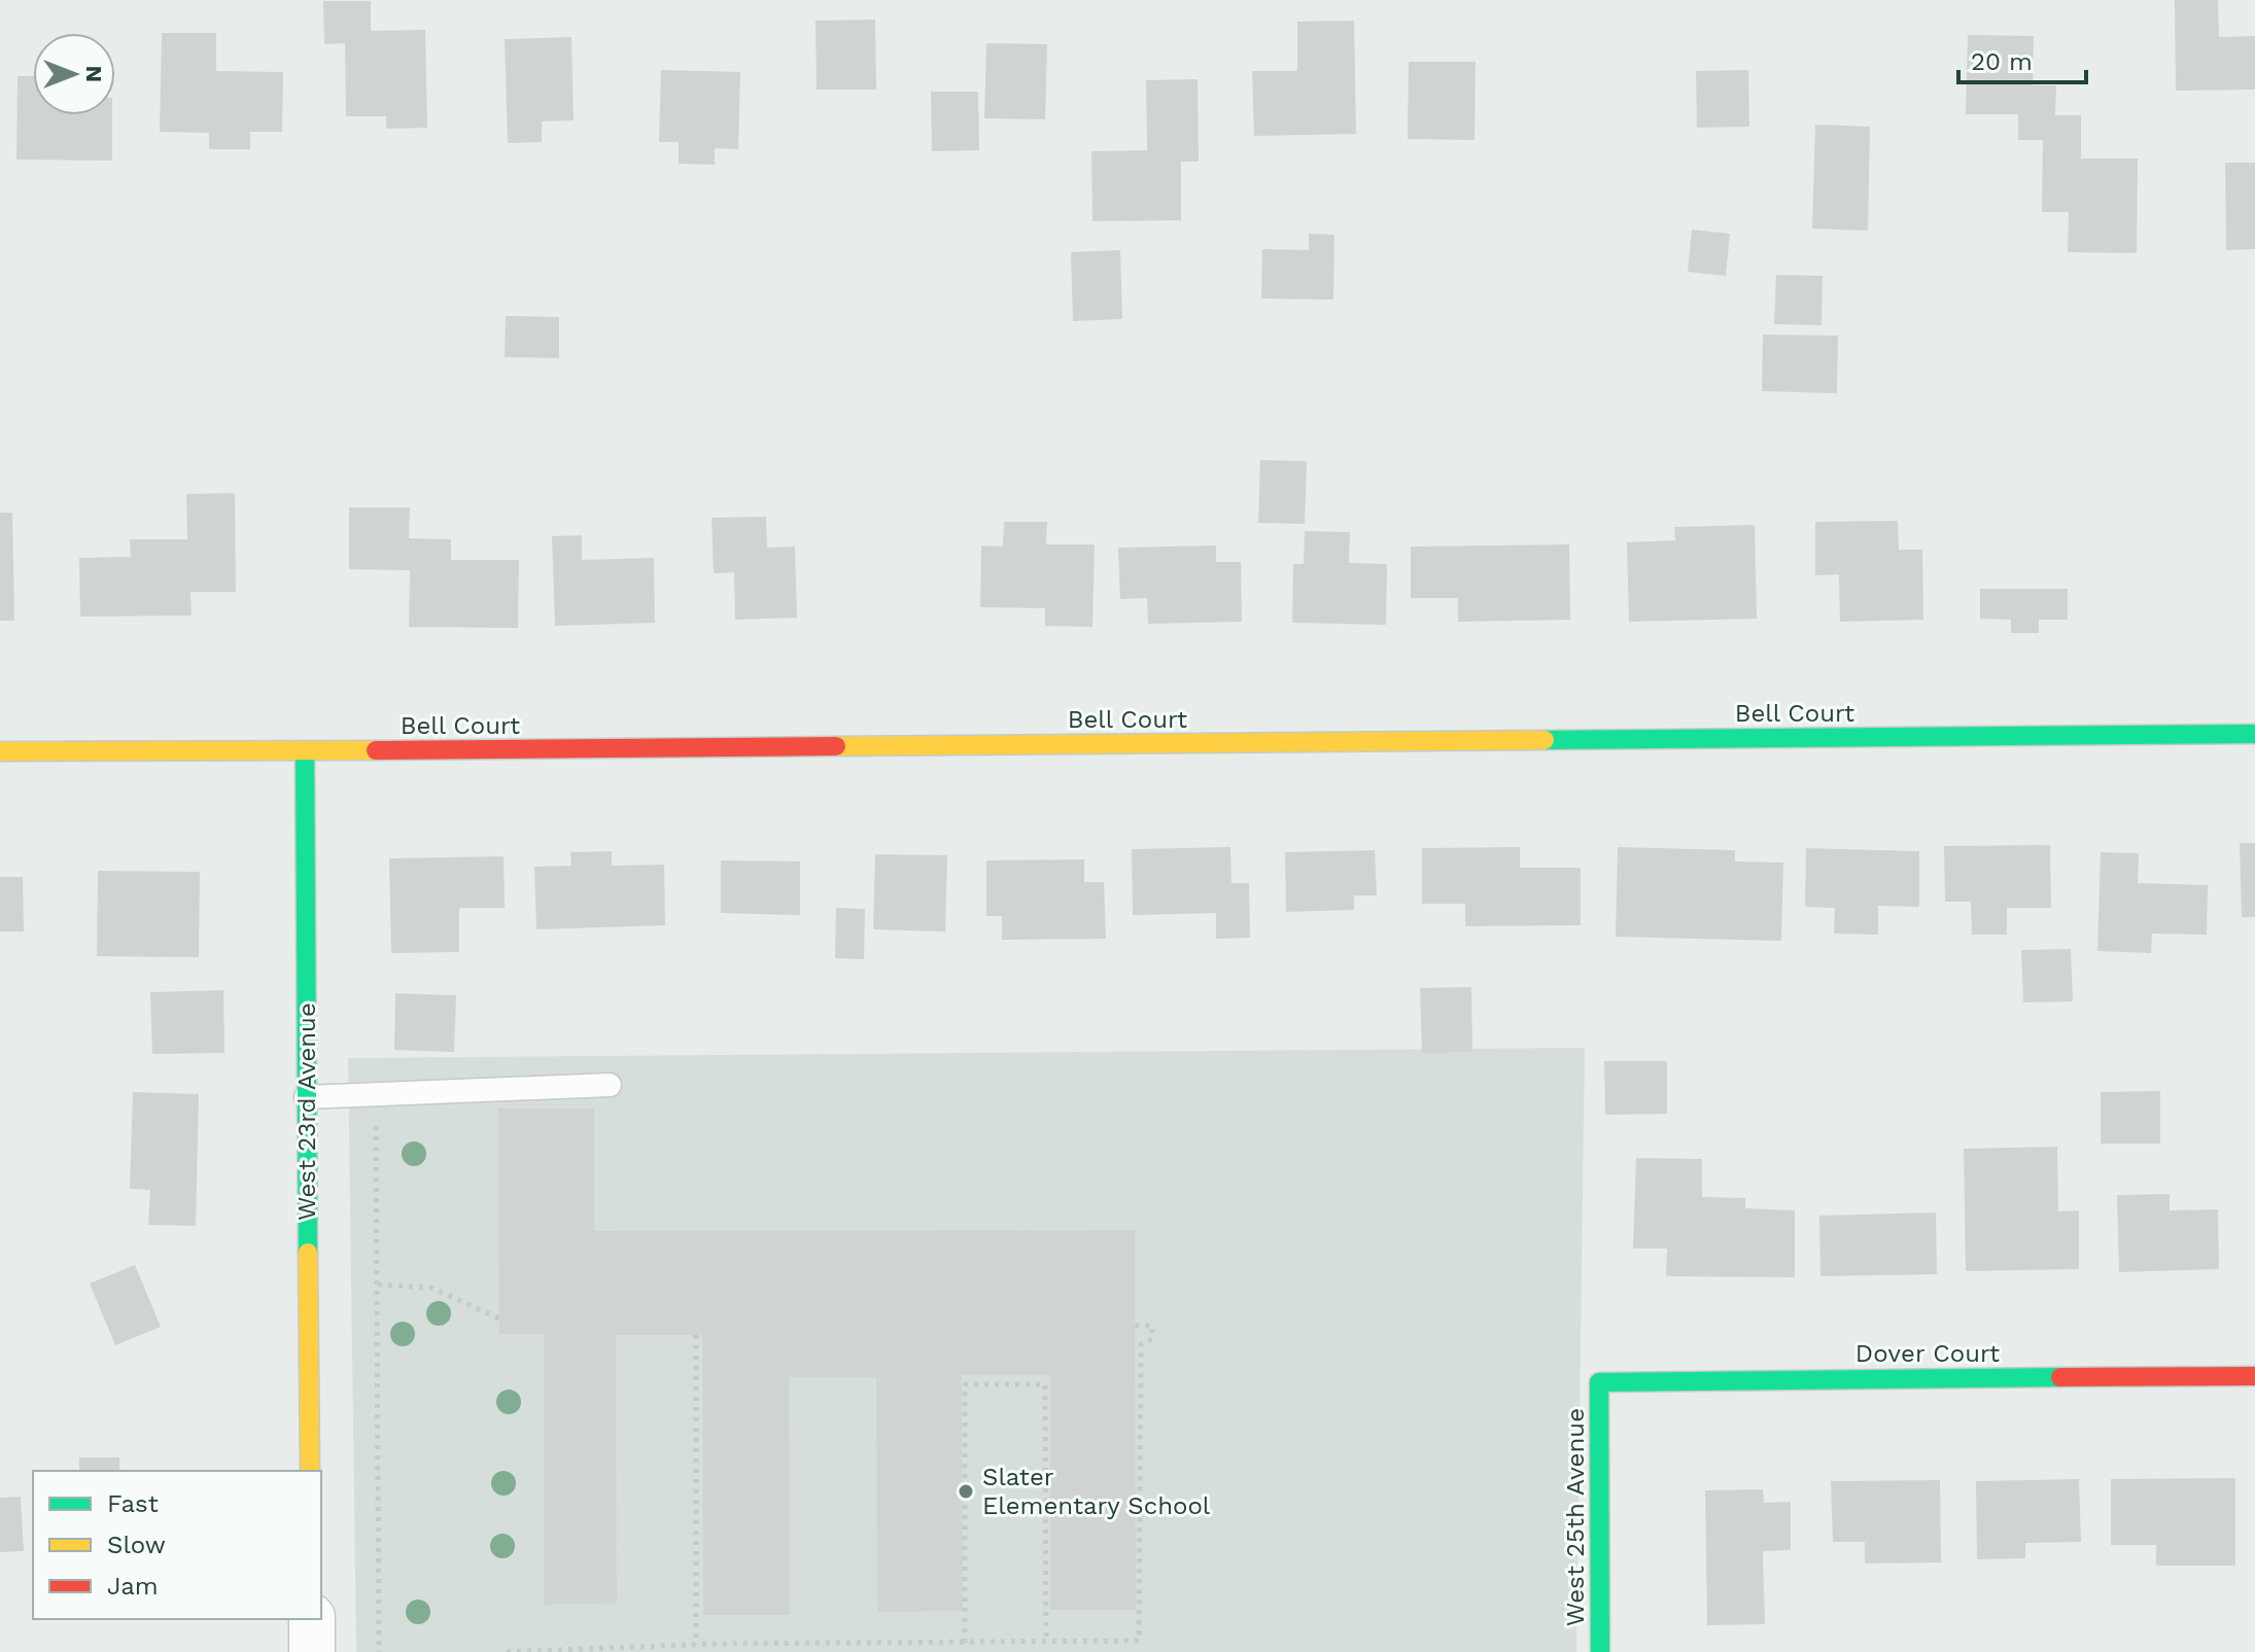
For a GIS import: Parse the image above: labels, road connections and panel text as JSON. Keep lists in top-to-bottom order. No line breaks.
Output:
{"streets":{"street":["Bell Court","West 23rd Avenue","Dover Court","West 25th Avenue"]},"crossings":[["Bell Court","West 23rd Avenue"],["Dover Court","West 25th Avenue"]],"places":["Slater Elementary School"],"legend":["Fast","Slow","Jam"],"scale_bar":"20 m","north":"right"}
